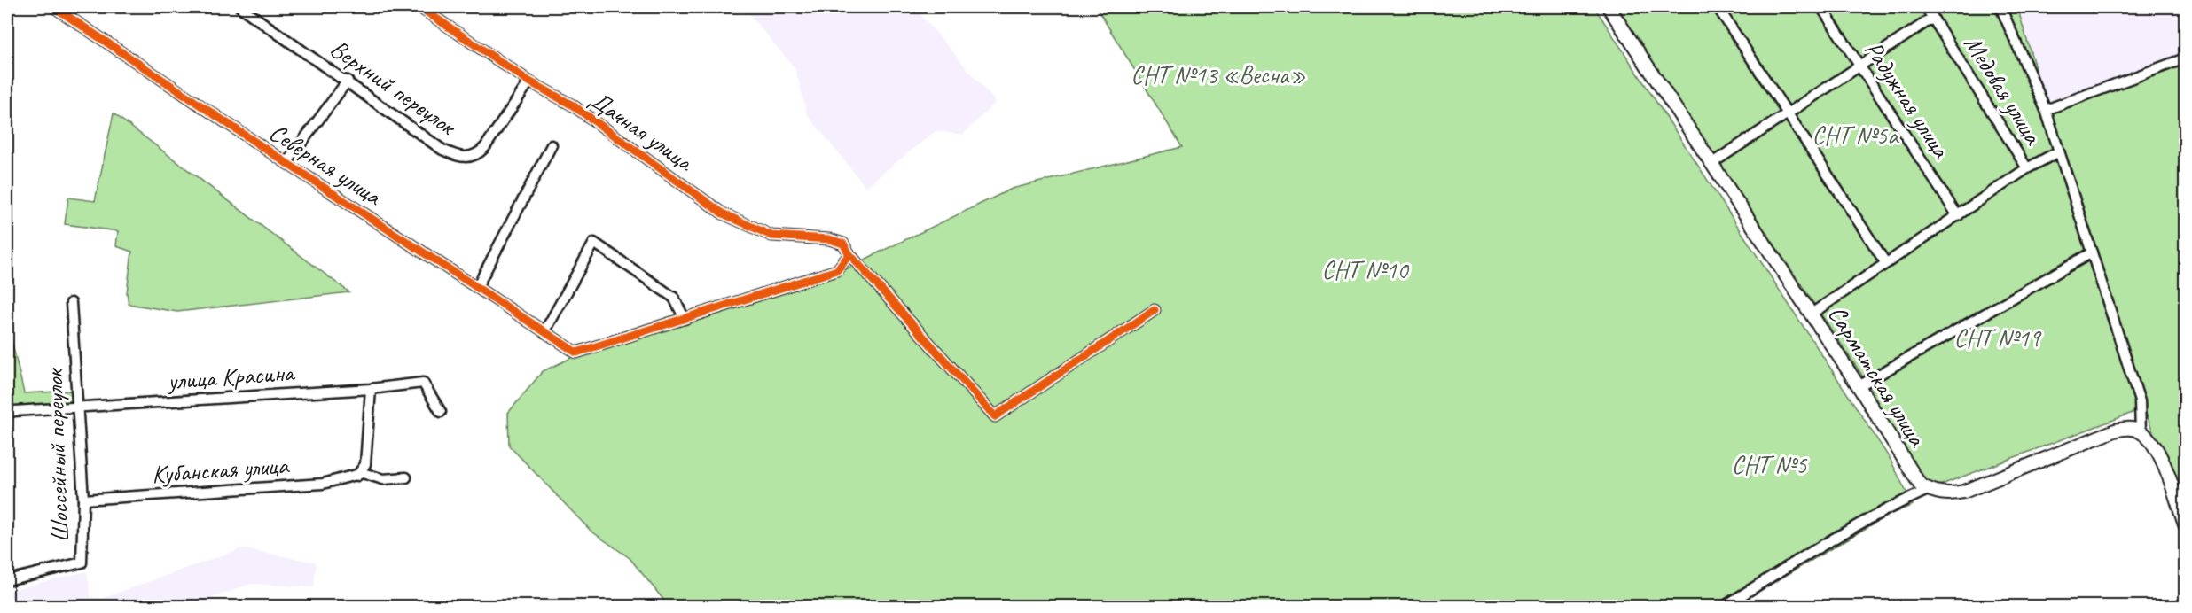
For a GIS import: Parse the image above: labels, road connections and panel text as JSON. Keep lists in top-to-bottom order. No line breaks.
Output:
{"streets":{"main road":["Сарматская улица"],"street":["Верхний переулок","Медовая улица","Радужная улица","Дачная улица","Северная улица","улица Красина","Шоссейный переулок","Кубанская улица"]},"crossings":[["Верхний переулок","Дачная улица"],["улица Красина","Шоссейный переулок"],["Шоссейный переулок","Кубанская улица"]],"parks":["СНТ №13 «Весна»","СНТ №5а","СНТ №10","СНТ №19","СНТ №5"]}
